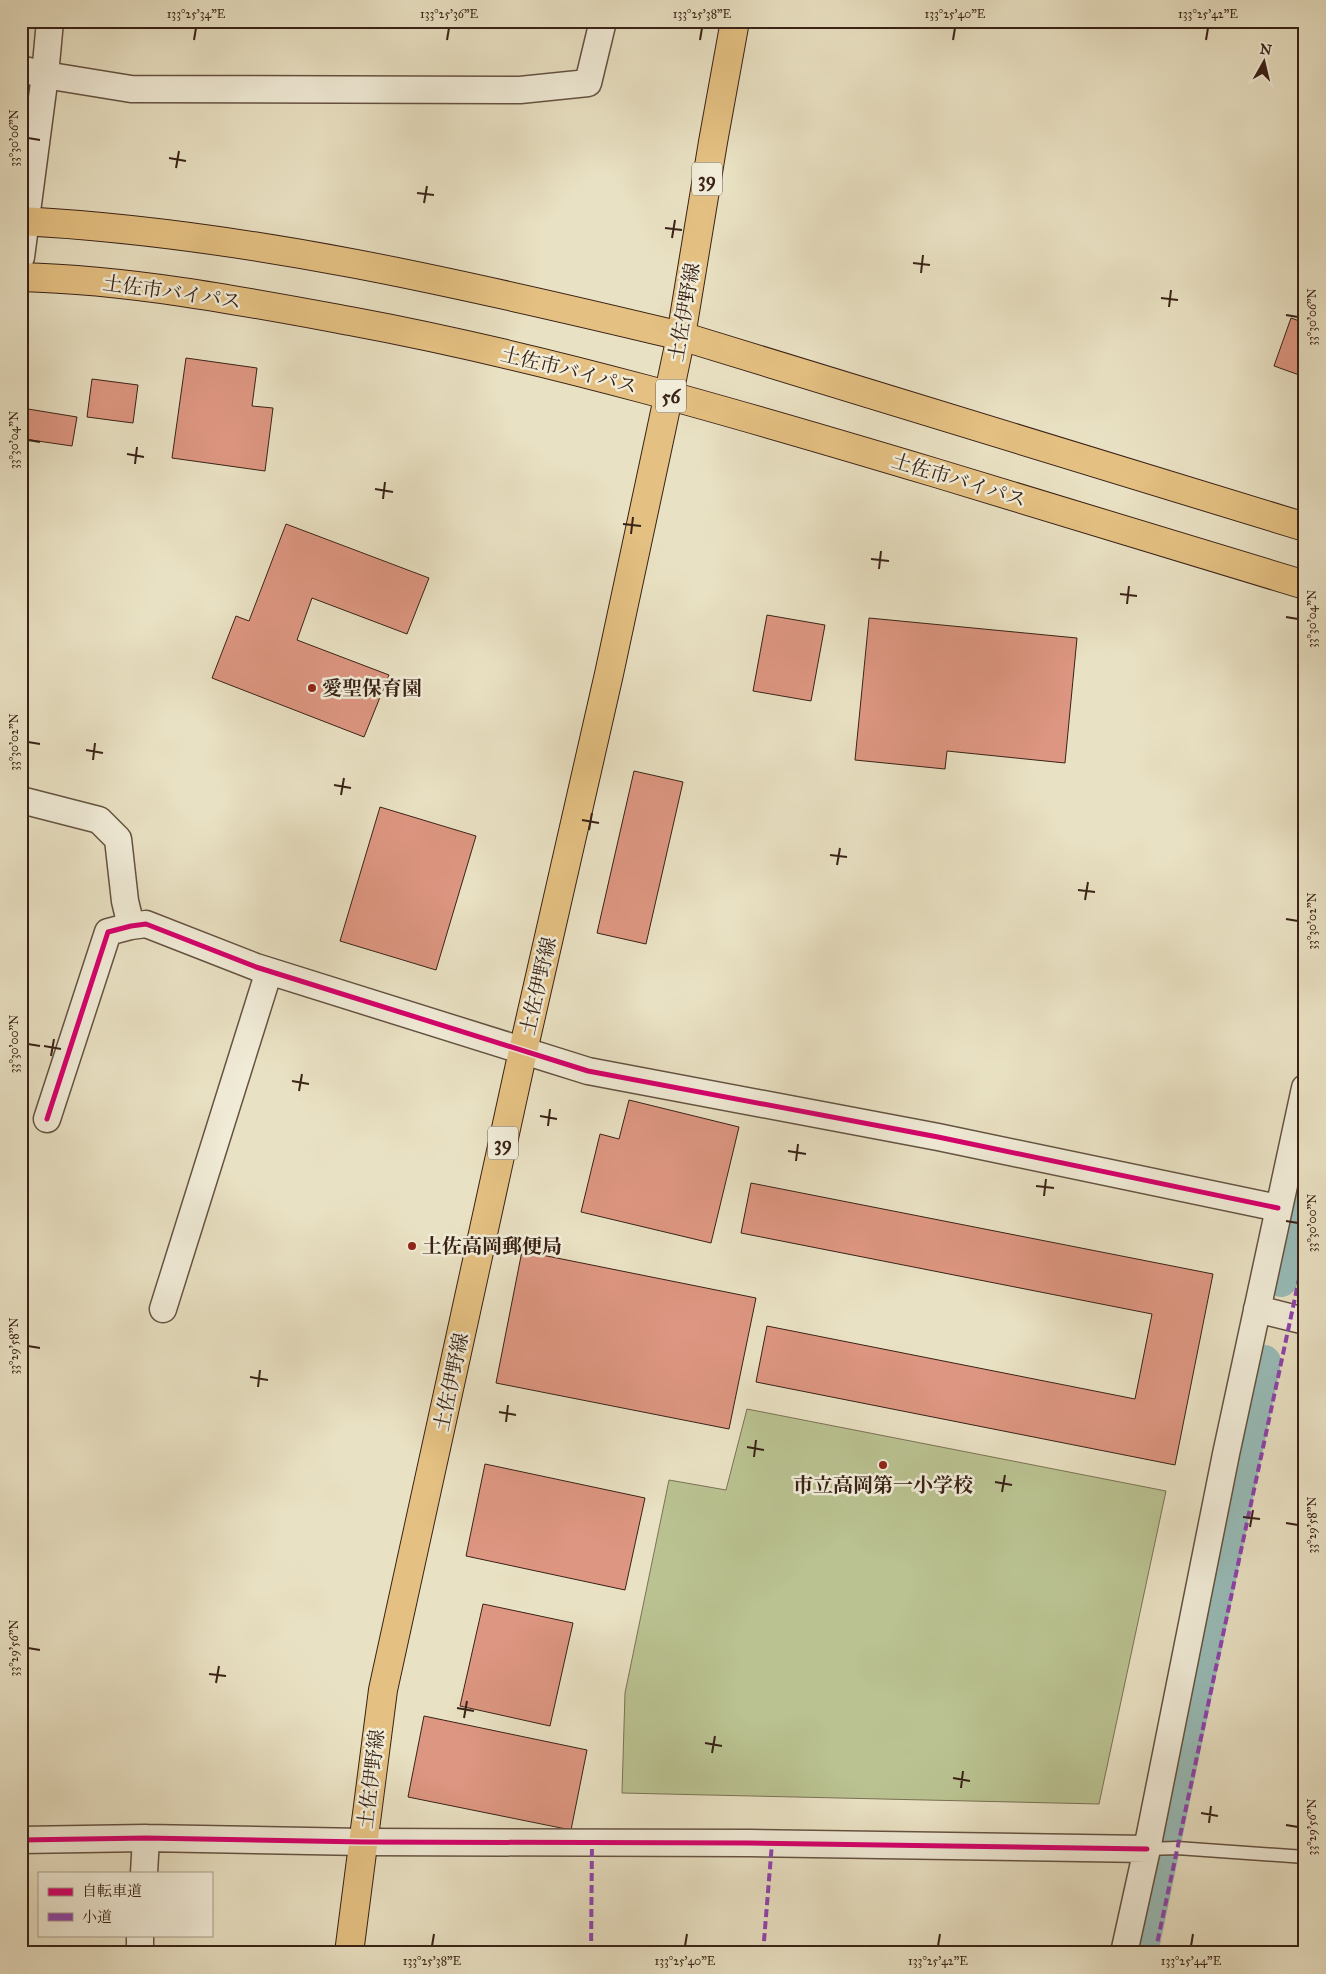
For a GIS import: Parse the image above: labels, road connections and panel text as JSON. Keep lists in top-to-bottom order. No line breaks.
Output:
{"streets":{"main road":["39","土佐市バイパス","土佐伊野線","56"]},"crossings":[["土佐市バイパス","土佐伊野線"]],"places":["愛聖保育園","土佐高岡郵便局","市立高岡第一小学校"],"legend":["自転車道","小道"],"north":"top","coordinates":["133°25'34\"E","133°25'36\"E","133°25'38\"E","133°25'40\"E","133°25'42\"E","33°30'06\"N","33°30'04\"N","33°30'02\"N","33°30'00\"N","33°29'58\"N","33°29'56\"N","133°25'44\"E"]}
